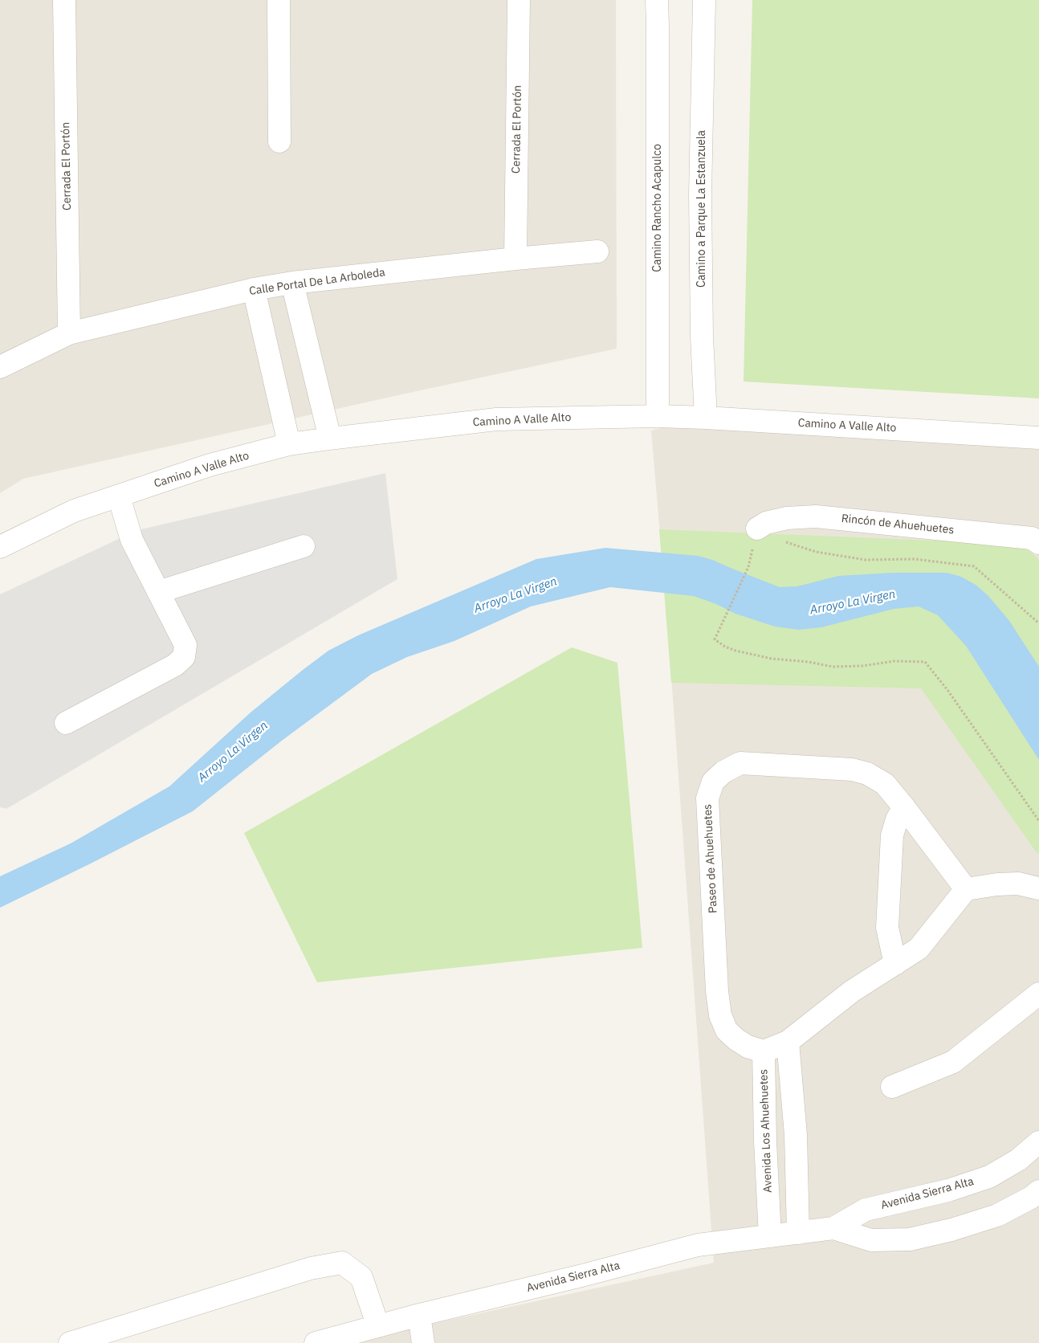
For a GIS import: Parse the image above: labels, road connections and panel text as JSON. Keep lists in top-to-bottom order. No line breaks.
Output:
{"streets":{"street":["Cerrada El Portón","Camino Rancho Acapulco","Camino a Parque La Estanzuela","Calle Portal De La Arboleda","Camino A Valle Alto","Rincón de Ahuehuetes","Paseo de Ahuehuetes","Avenida Los Ahuehuetes","Avenida Sierra Alta"]},"crossings":[["Cerrada El Portón","Calle Portal De La Arboleda"],["Camino Rancho Acapulco","Camino A Valle Alto"],["Camino a Parque La Estanzuela","Camino A Valle Alto"],["Paseo de Ahuehuetes","Avenida Los Ahuehuetes"],["Avenida Los Ahuehuetes","Avenida Sierra Alta"]],"water":["Arroyo La Virgen"]}
